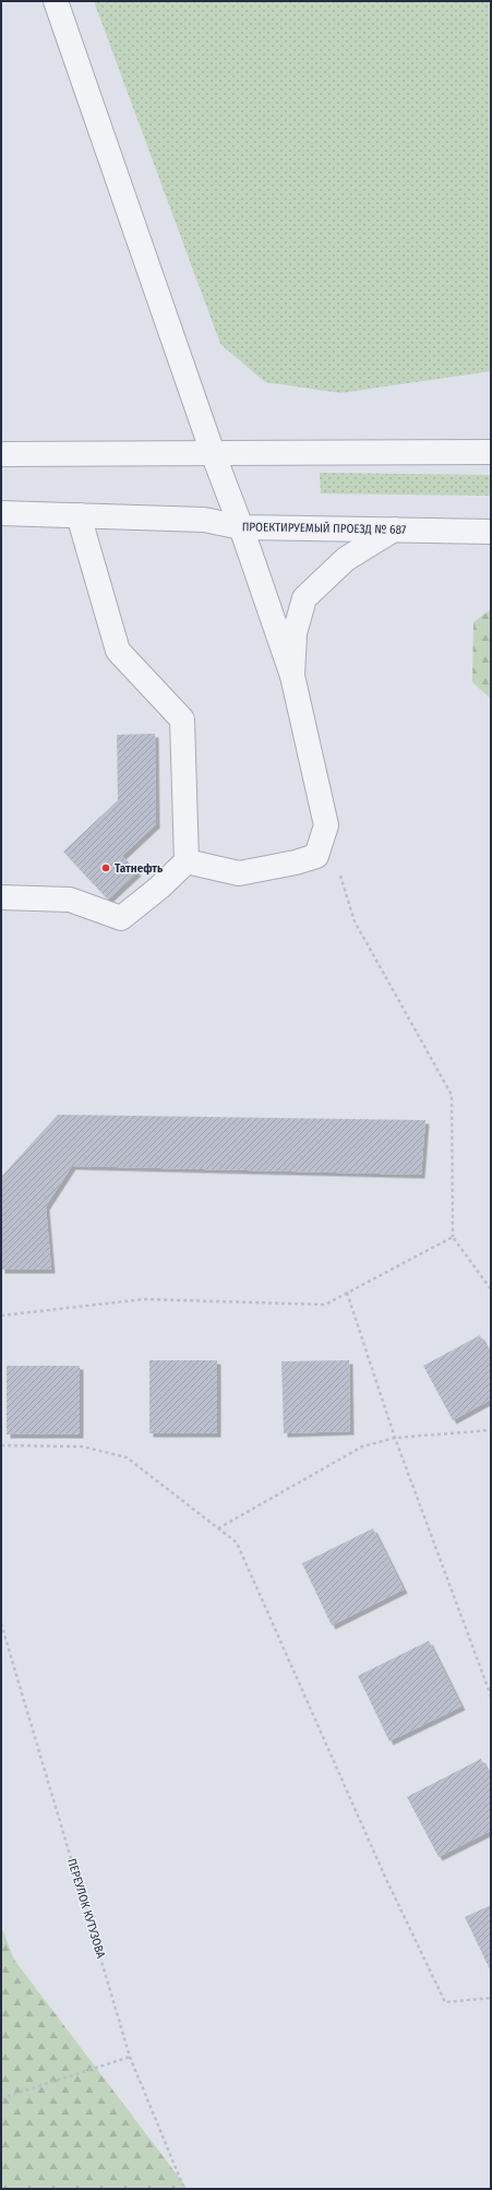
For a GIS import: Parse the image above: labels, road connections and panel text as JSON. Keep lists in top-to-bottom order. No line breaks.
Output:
{"streets":{"street":["ПРОЕКТИРУЕМЫЙ ПРОЕЗД № 687"],"path":["ПЕРЕУЛОК КУТУЗОВА"]},"places":["Татнефть"]}
